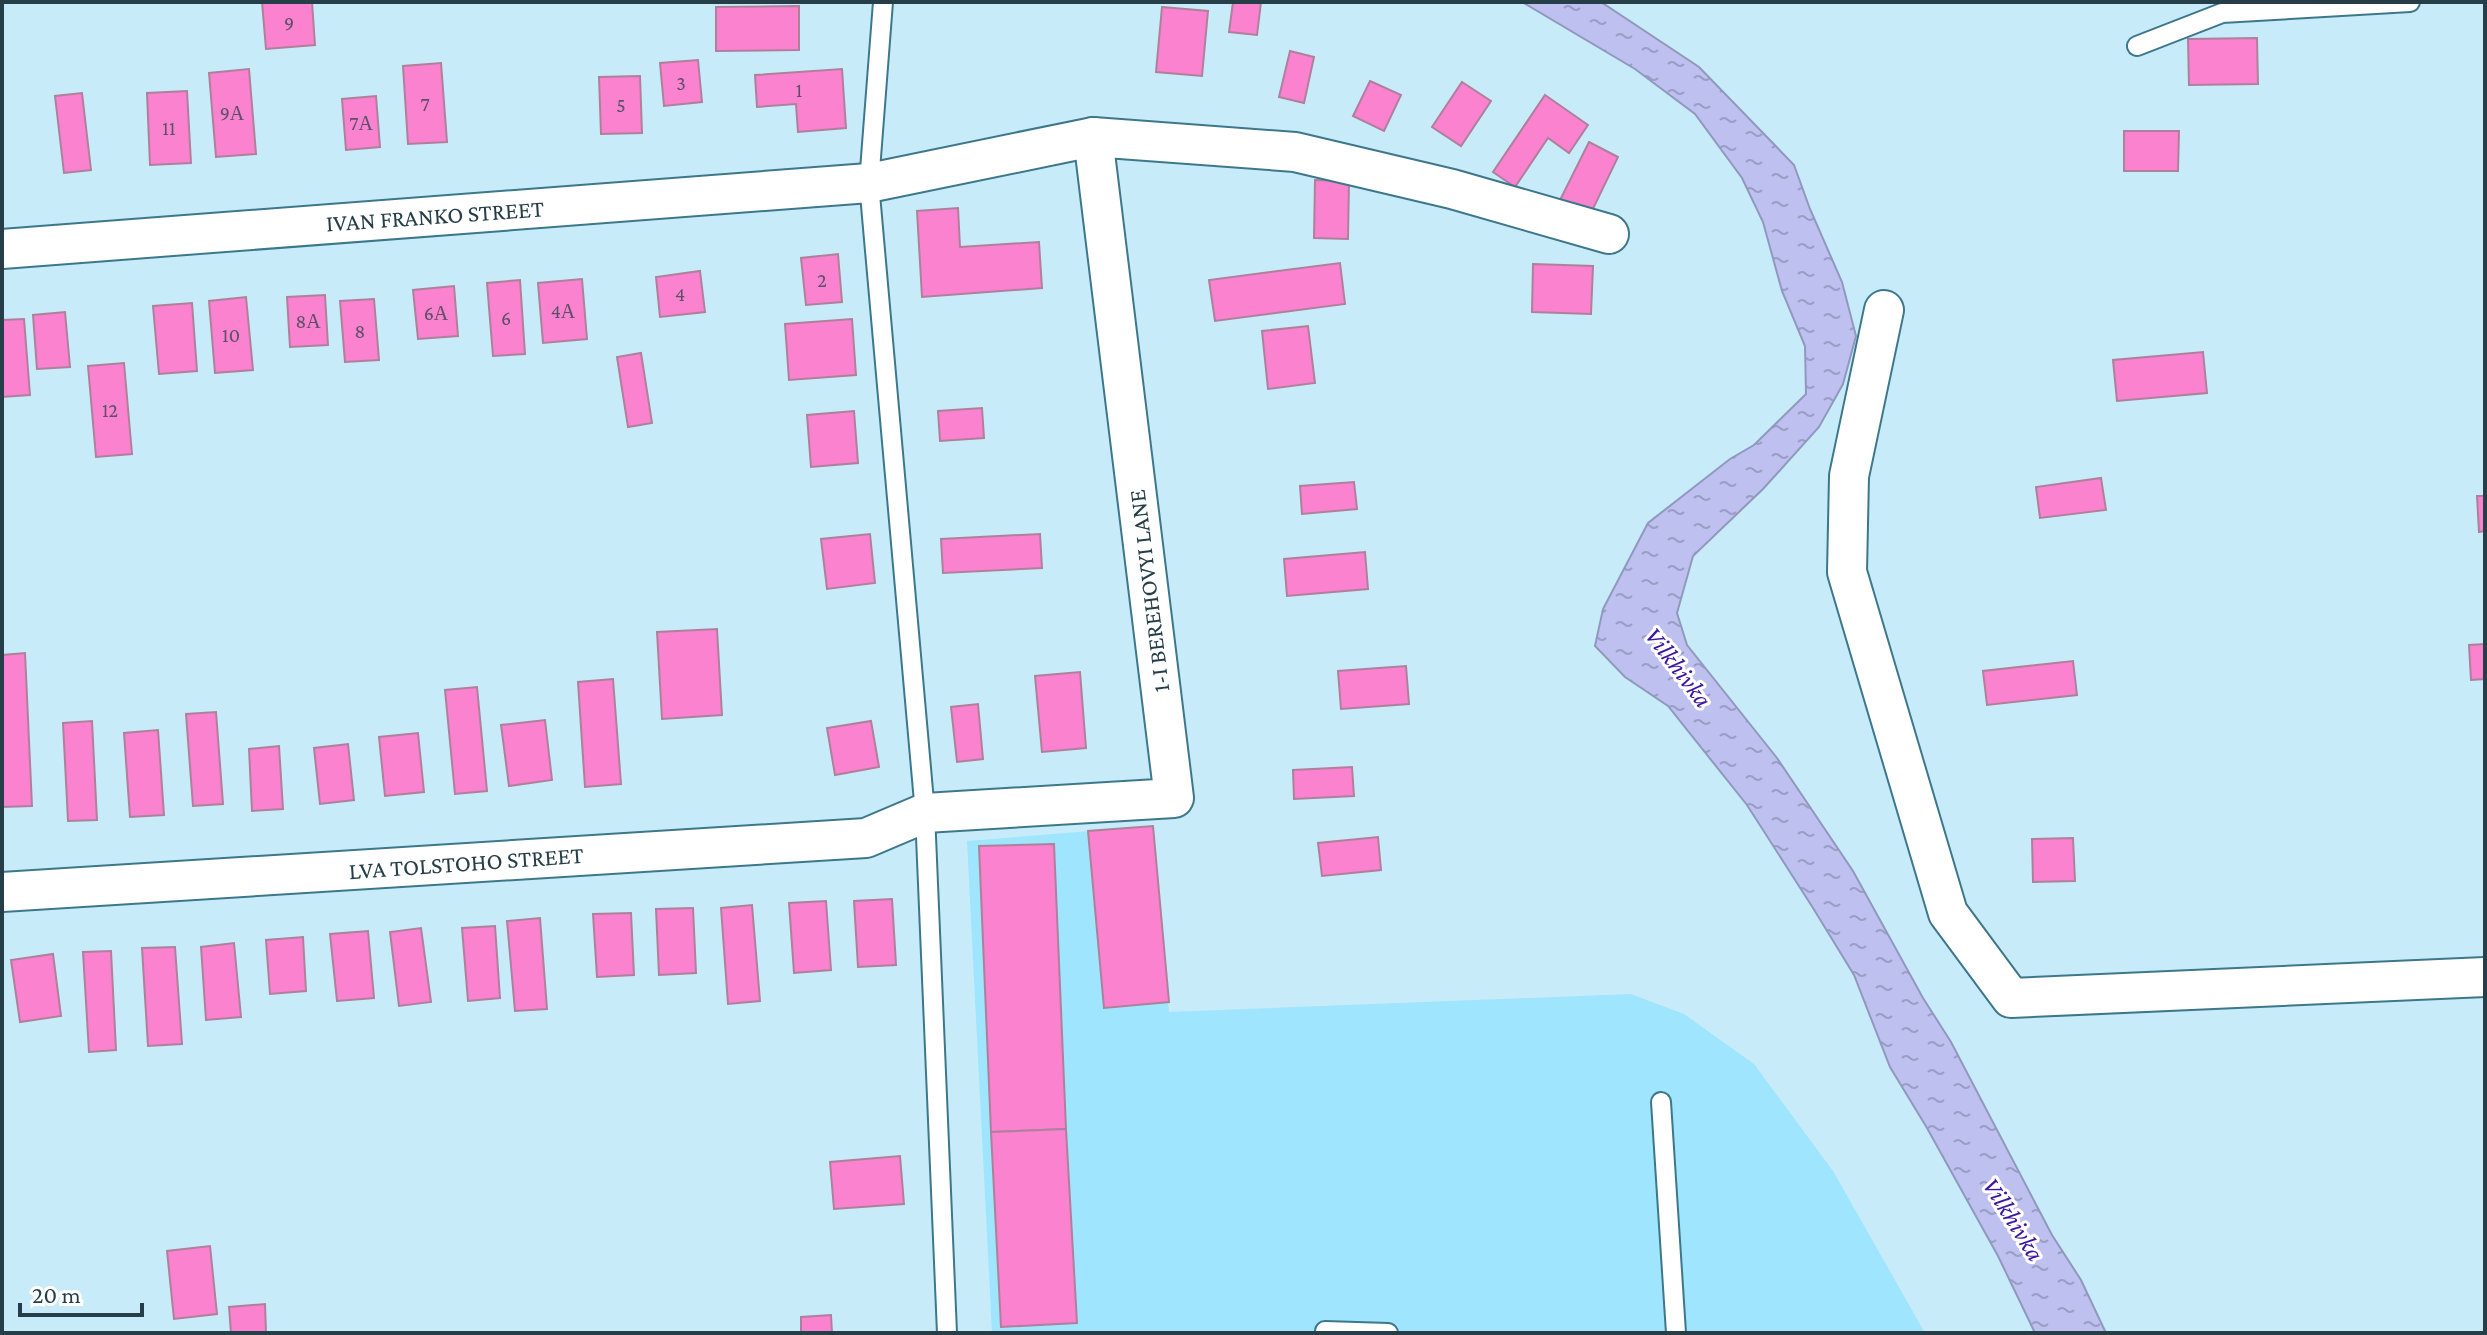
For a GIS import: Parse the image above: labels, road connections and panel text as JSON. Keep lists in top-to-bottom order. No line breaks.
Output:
{"streets":{"street":["IVAN FRANKO STREET","1-I BEREHOVYI LANE","LVA TOLSTOHO STREET"]},"crossings":[["1-I BEREHOVYI LANE","LVA TOLSTOHO STREET"]],"water":["Vilkhivka"],"house_numbers":["9","3","1","7","5","9А","7А","11","2","4","4А","6А","6","8А","8","10","12"],"scale_bar":"20 m"}
